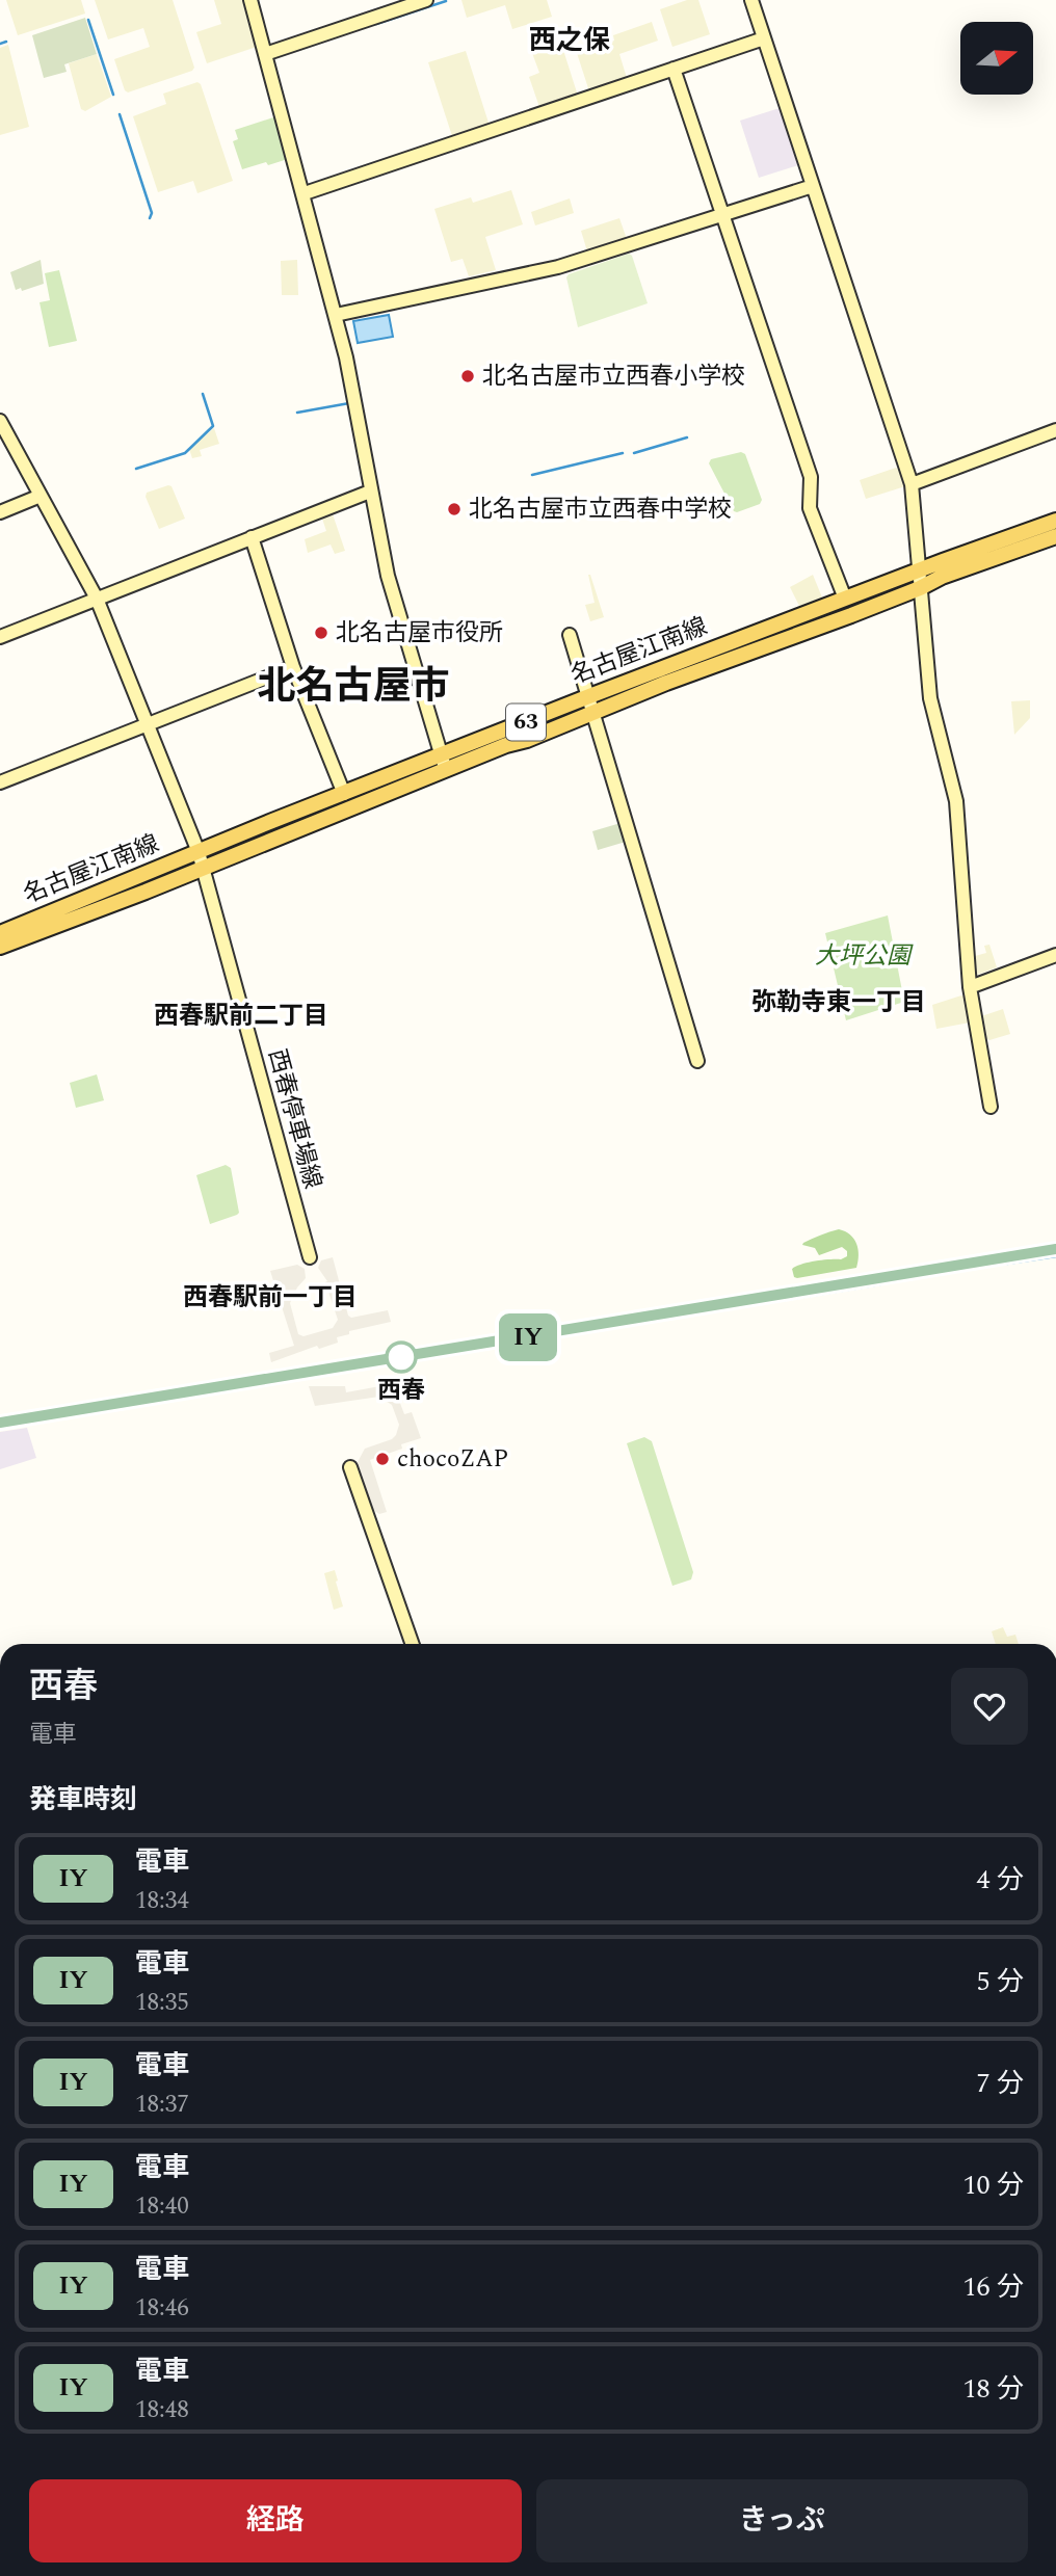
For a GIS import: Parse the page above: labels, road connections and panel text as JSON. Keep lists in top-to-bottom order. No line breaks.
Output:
{"streets":{"main road":["名古屋江南線","63"],"street":["西春停車場線"]},"crossings":[["名古屋江南線","西春停車場線"]],"districts":["西之保","北名古屋市","弥勒寺東一丁目","西春駅前二丁目","西春駅前一丁目"],"parks":["大坪公園"],"places":["北名古屋市立西春小学校","北名古屋市立西春中学校","北名古屋市役所","西春","chocoZAP"],"north":"right","page":{"on_map":"IY","heading":[["西春","電車"],"発車時刻"],"list":[{"mark":"IY","name":"電車","note":"18:34","value":"4 分"},{"mark":"IY","name":"電車","note":"18:35","value":"5 分"},{"mark":"IY","name":"電車","note":"18:37","value":"7 分"},{"mark":"IY","name":"電車","note":"18:40","value":"10 分"},{"mark":"IY","name":"電車","note":"18:46","value":"16 分"},{"mark":"IY","name":"電車","note":"18:48","value":"18 分"}],"buttons":["経路","きっぷ"]}}
